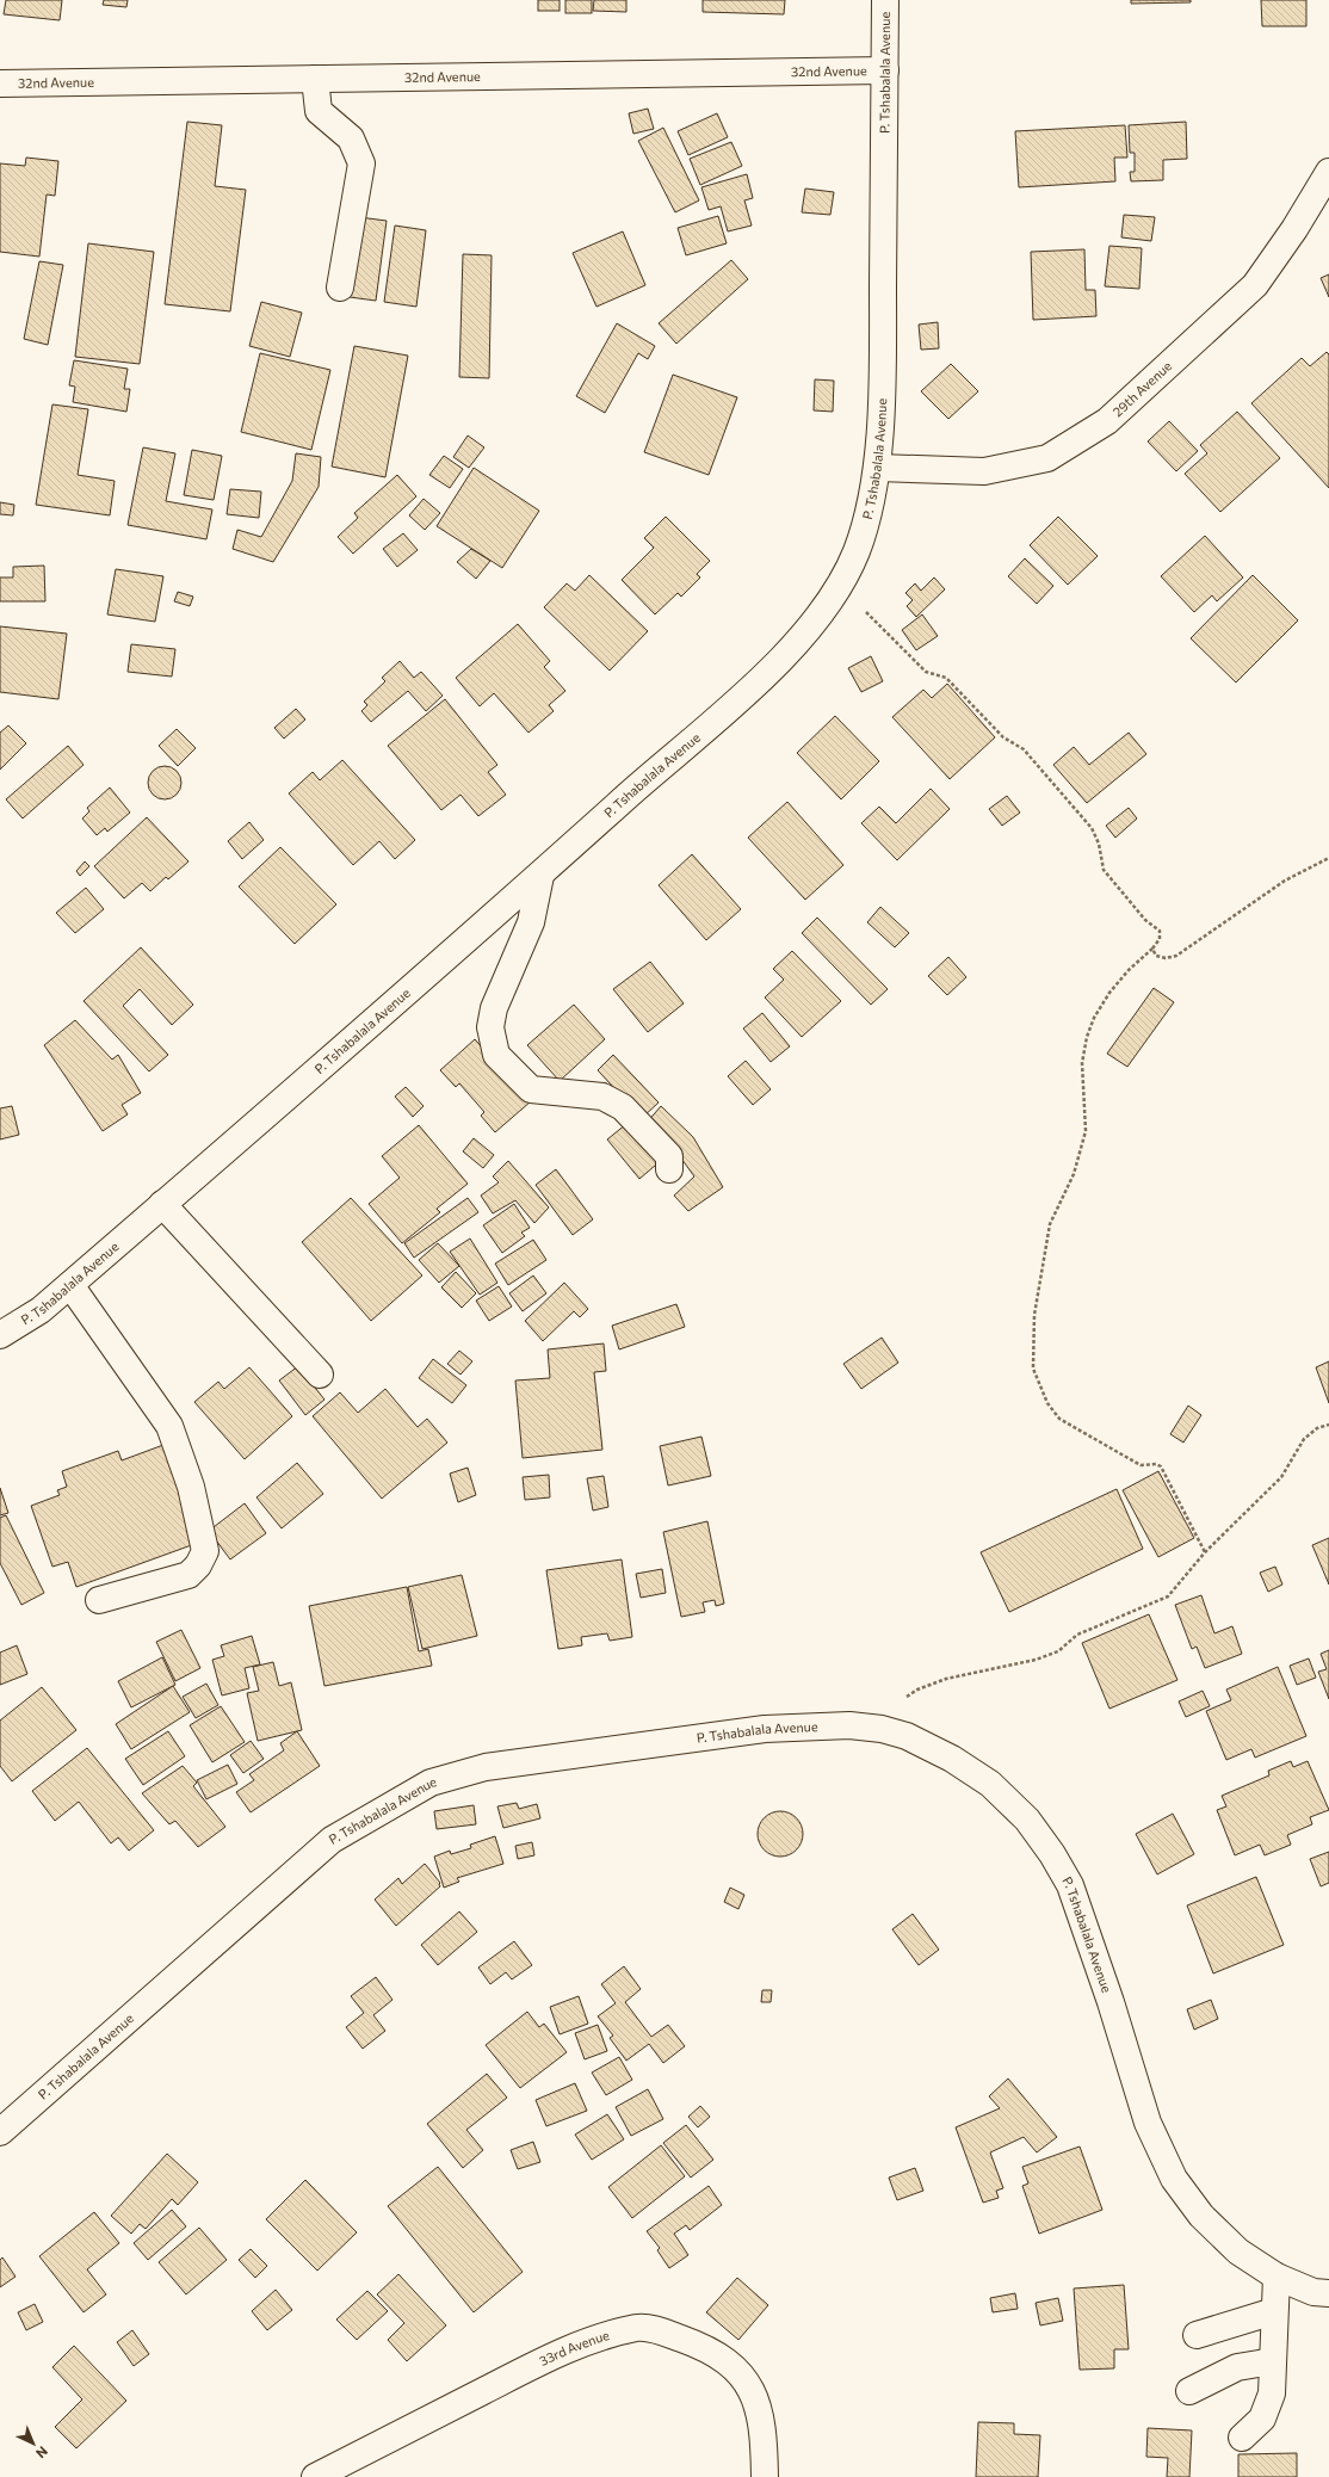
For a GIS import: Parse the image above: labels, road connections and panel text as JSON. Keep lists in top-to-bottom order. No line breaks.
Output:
{"streets":{"street":["32nd Avenue","P. Tshabalala Avenue","29th Avenue","33rd Avenue"]},"crossings":[["32nd Avenue","P. Tshabalala Avenue"],["P. Tshabalala Avenue","29th Avenue"]],"north":"bottom right"}
